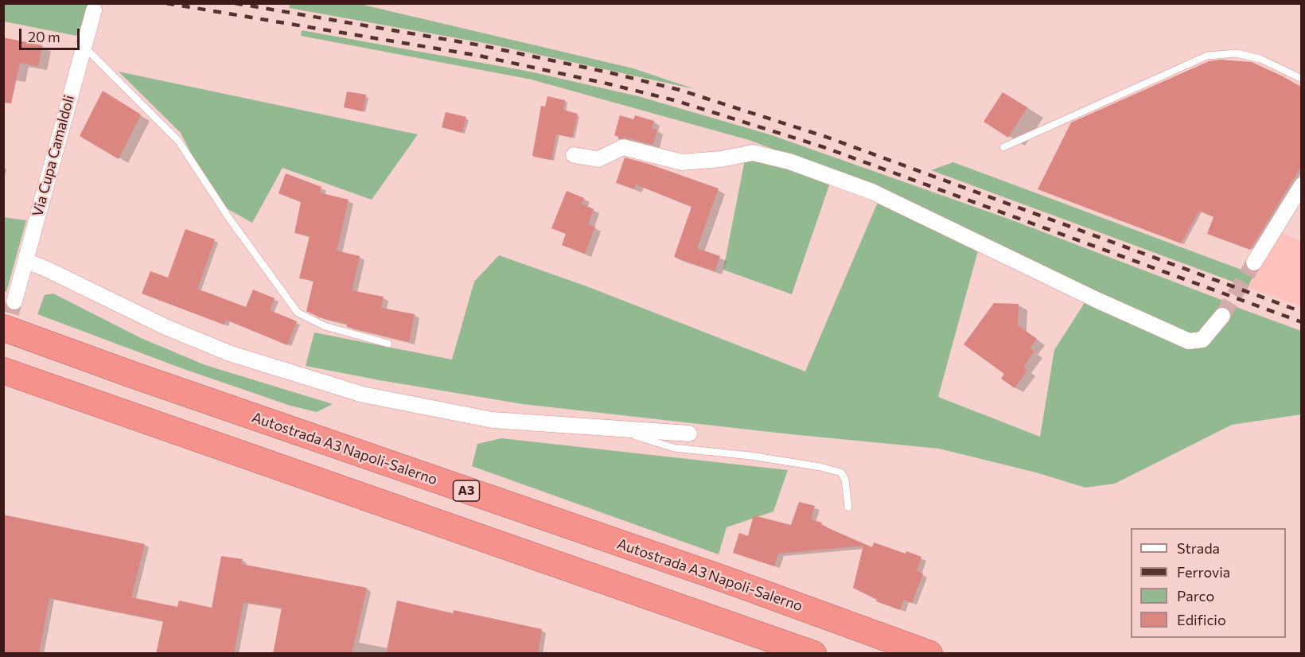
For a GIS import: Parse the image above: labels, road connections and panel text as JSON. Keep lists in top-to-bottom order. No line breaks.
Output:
{"streets":{"highway":["Autostrada A3 Napoli-Salerno","A3"],"street":["Via Cupa Camaldoli"]},"legend":["Strada","Ferrovia","Parco","Edificio"],"scale_bar":"20 m"}
